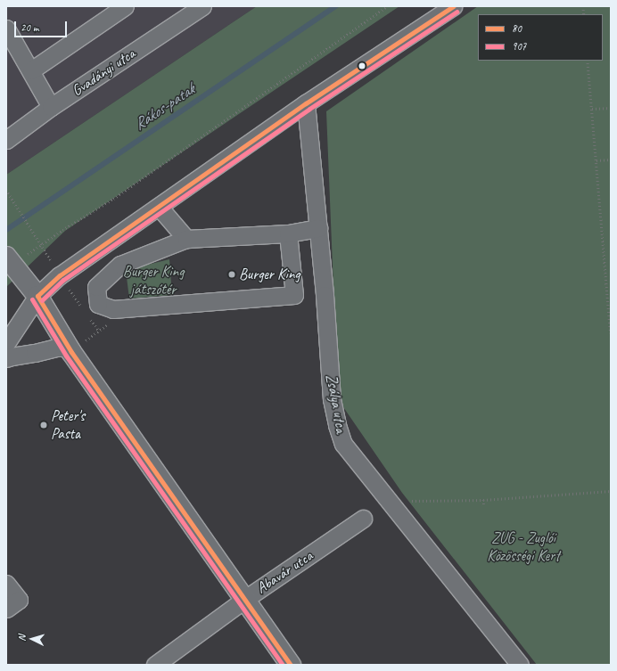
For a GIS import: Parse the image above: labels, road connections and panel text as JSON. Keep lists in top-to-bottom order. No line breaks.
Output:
{"streets":{"street":["Gvadányi utca","Zsálya utca","Abavár utca"]},"water":["Rákos-patak"],"parks":["Burger King játszótér","ZUG - Zuglói Közösségi Kert"],"places":["Burger King","Peter's Pasta"],"lines":["transit line 80","transit line 907"],"legend":["80","907"],"scale_bar":"20 m","north":"left"}
